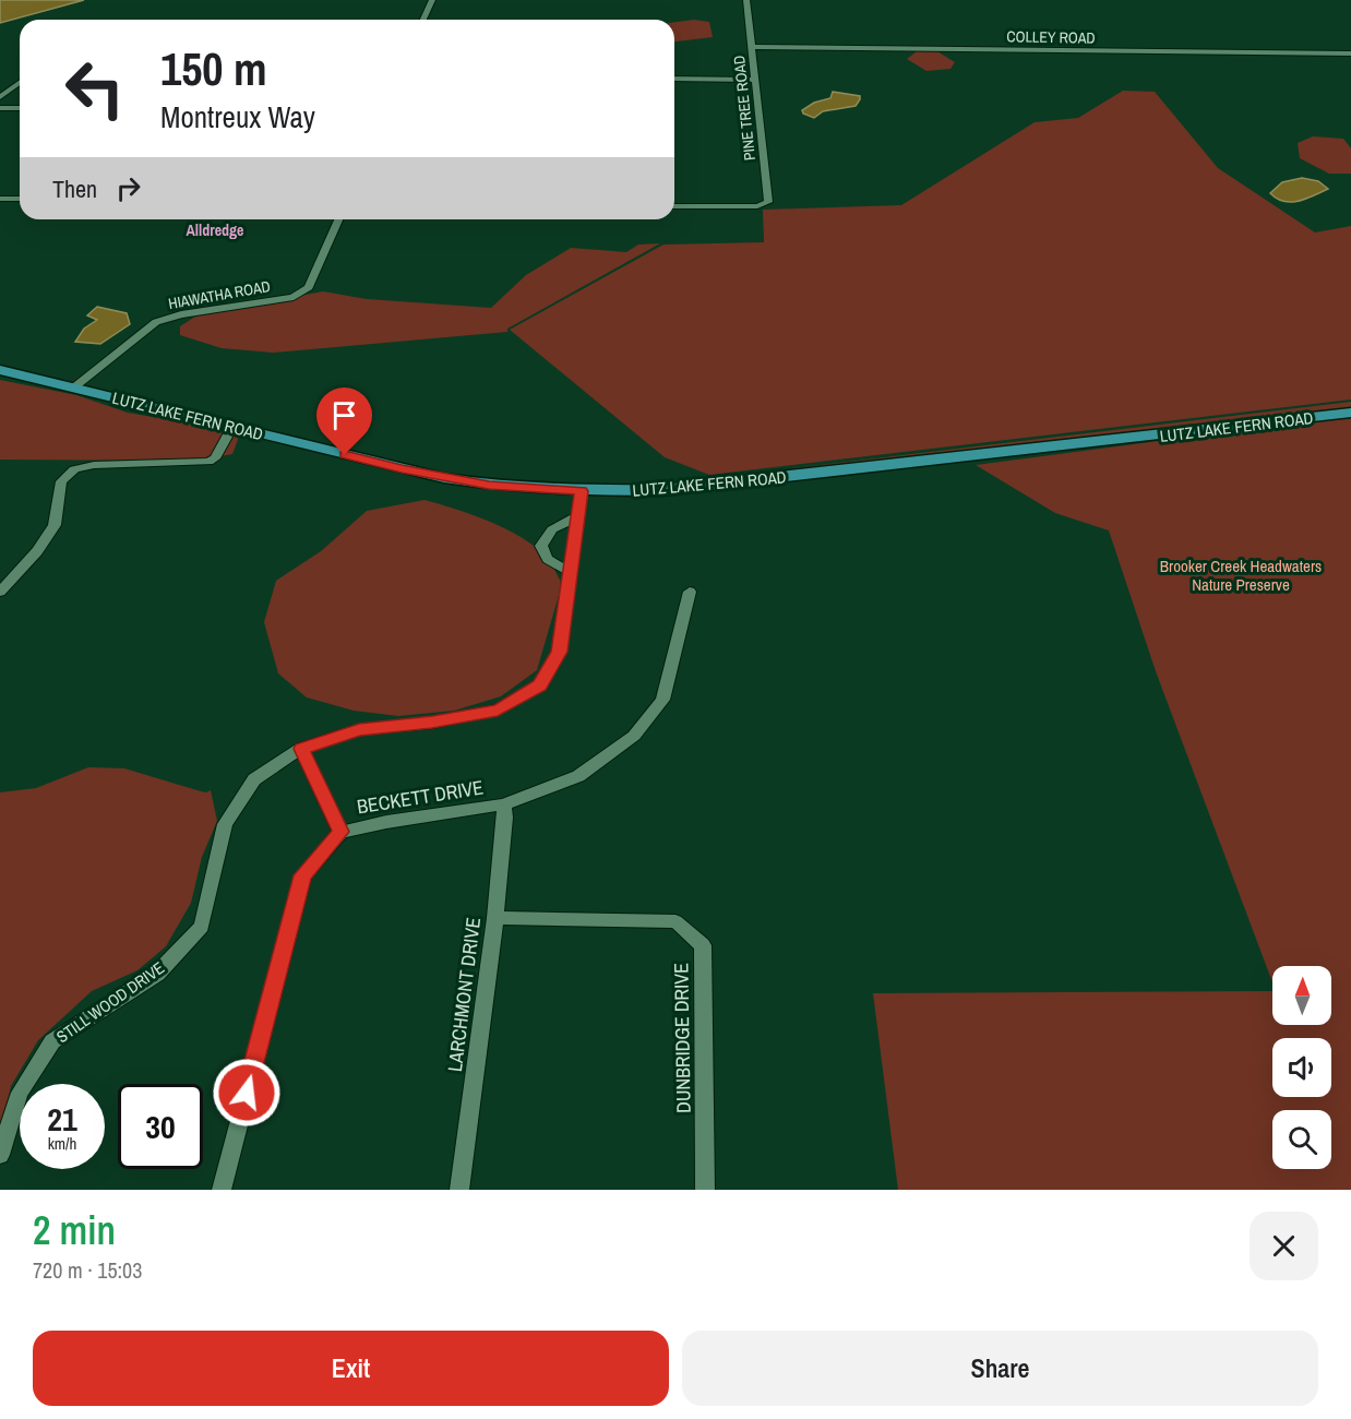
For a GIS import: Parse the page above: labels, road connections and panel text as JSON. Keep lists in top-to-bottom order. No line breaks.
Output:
{"streets":{"main road":["LUTZ LAKE FERN ROAD"],"street":["COLLEY ROAD","PINE TREE ROAD","HIAWATHA ROAD","BECKETT DRIVE","LARCHMONT DRIVE","STILL WOOD DRIVE","DUNBRIDGE DRIVE"]},"crossings":[["COLLEY ROAD","PINE TREE ROAD"],["HIAWATHA ROAD","LUTZ LAKE FERN ROAD"],["LUTZ LAKE FERN ROAD","STILL WOOD DRIVE"],["BECKETT DRIVE","LARCHMONT DRIVE"],["LARCHMONT DRIVE","DUNBRIDGE DRIVE"]],"districts":["Alldredge"],"parks":["Brooker Creek Headwaters Nature Preserve"],"north":"top","page":{"turn":["150 m","Montreux Way"],"then":"Then","speed":"21 km/h","limit":"30","heading":["2 min","720 m · 15:03"],"buttons":["Exit","Share"]}}
